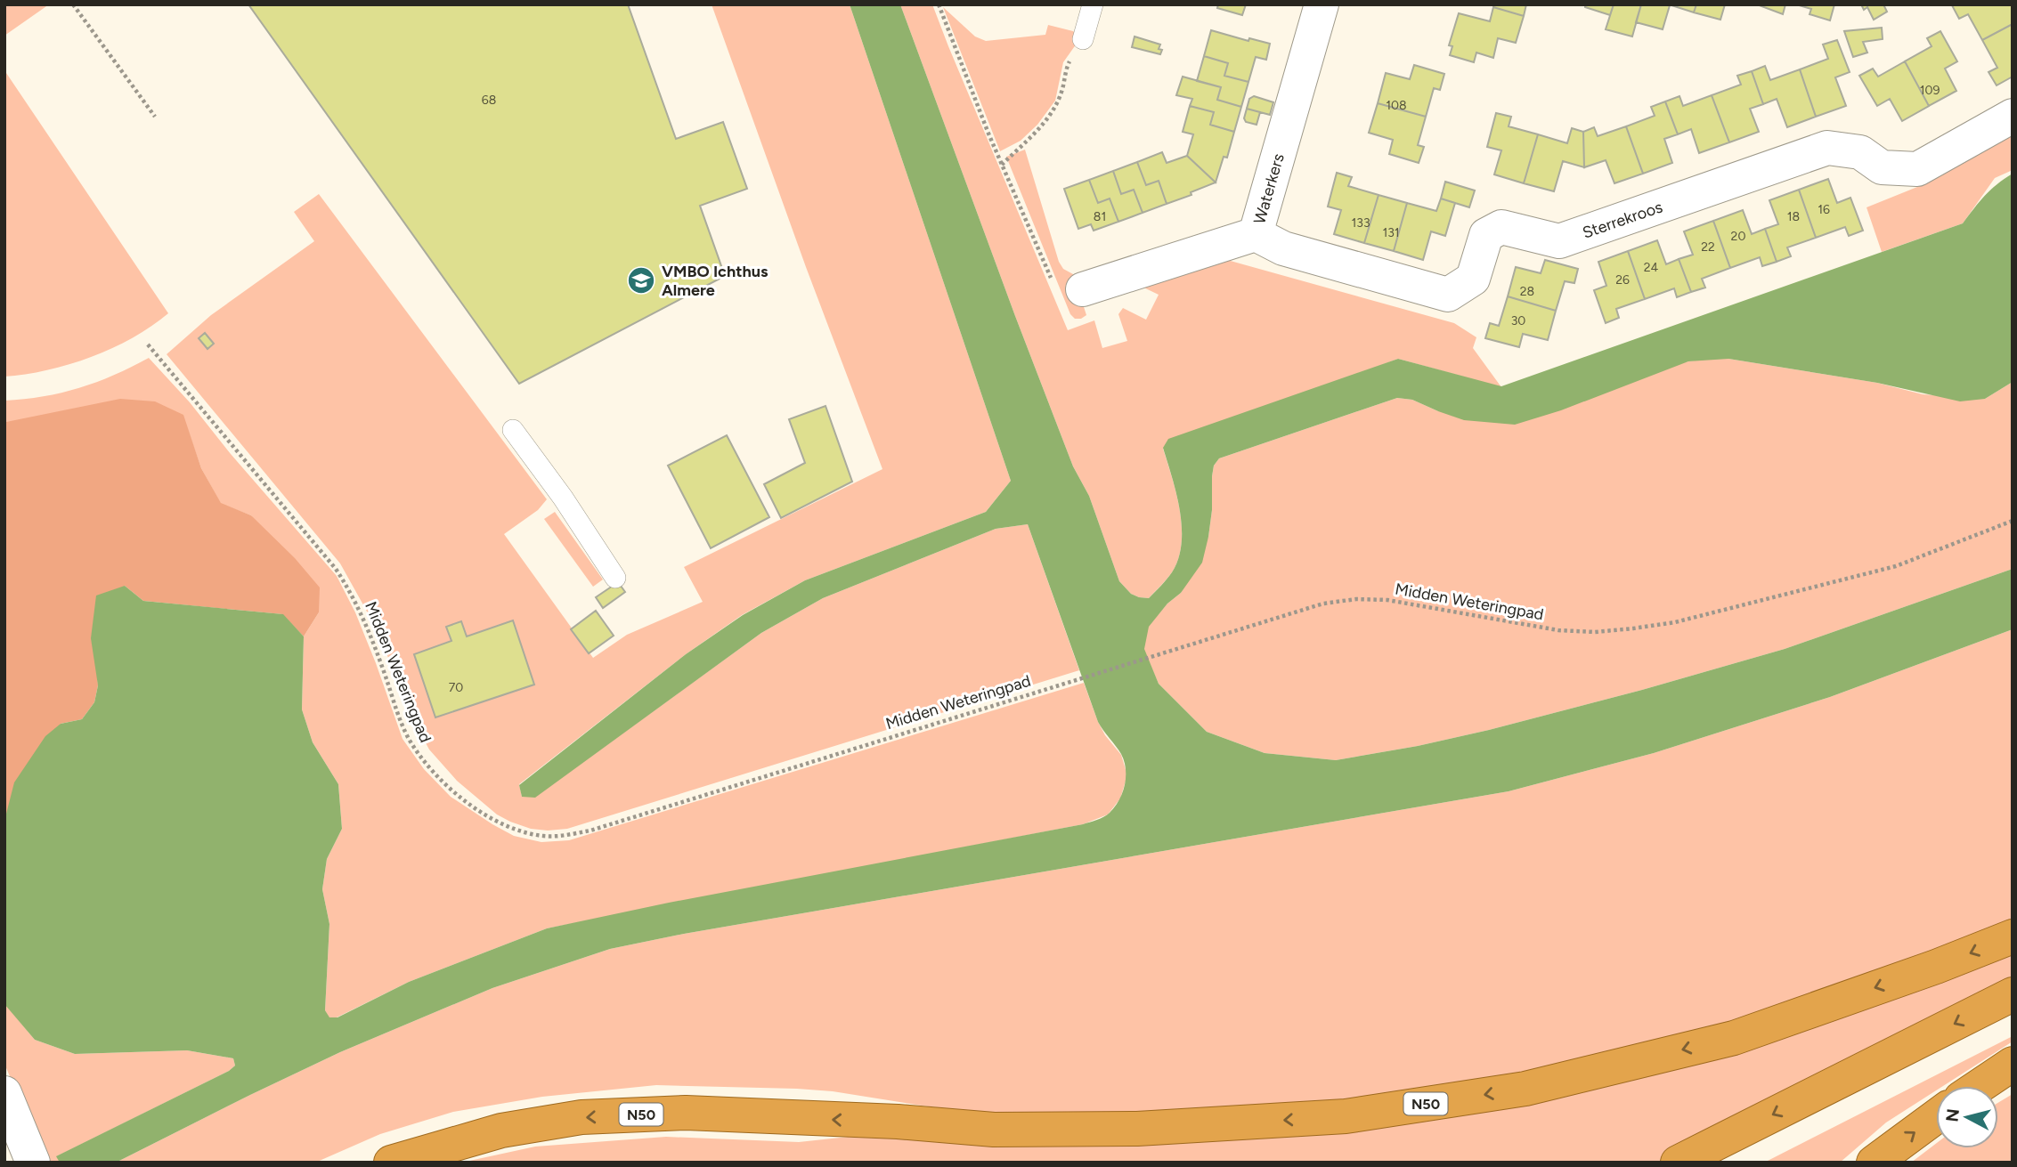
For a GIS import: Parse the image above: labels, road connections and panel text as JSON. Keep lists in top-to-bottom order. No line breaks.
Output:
{"streets":{"highway":["N50"],"street":["Waterkers","Sterrekroos"],"path":["Midden Weteringpad"]},"crossings":[["Waterkers","Sterrekroos"]],"places":{"school or university":["VMBO Ichthus Almere"]},"house_numbers":["109","68","108","16","81","18","133","131","20","22","24","26","28","30","70"],"north":"left"}
